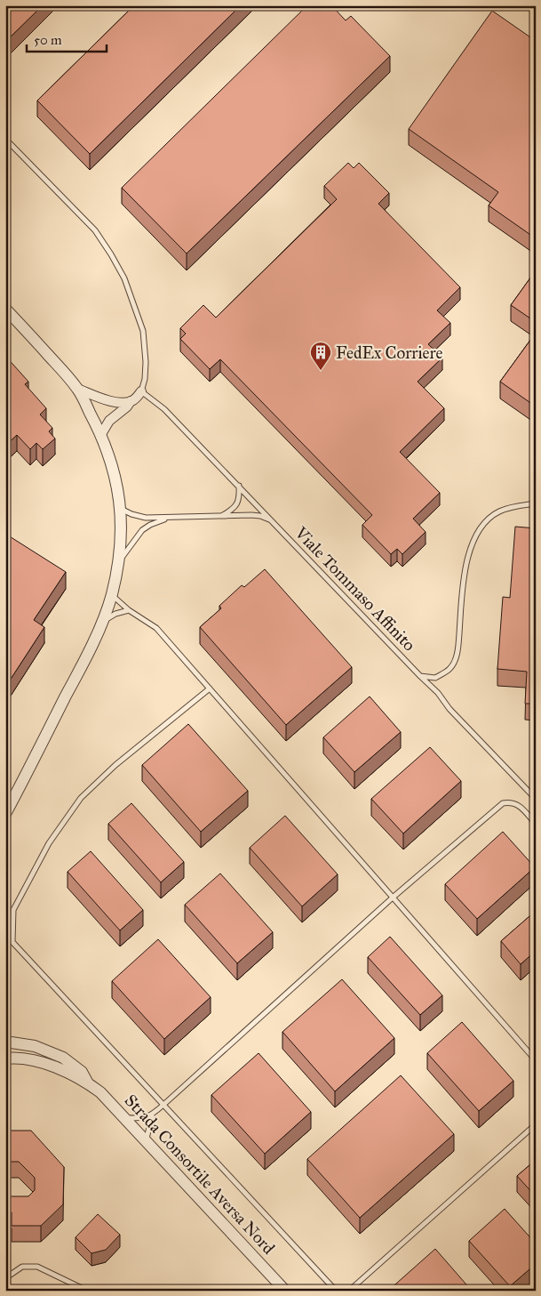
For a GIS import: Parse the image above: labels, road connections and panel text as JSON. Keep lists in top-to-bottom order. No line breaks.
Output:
{"streets":{"street":["Strada Consortile Aversa Nord"],"lane":["Viale Tommaso Affinito"]},"places":{"building":["FedEx Corriere"]},"scale_bar":"50 m"}
